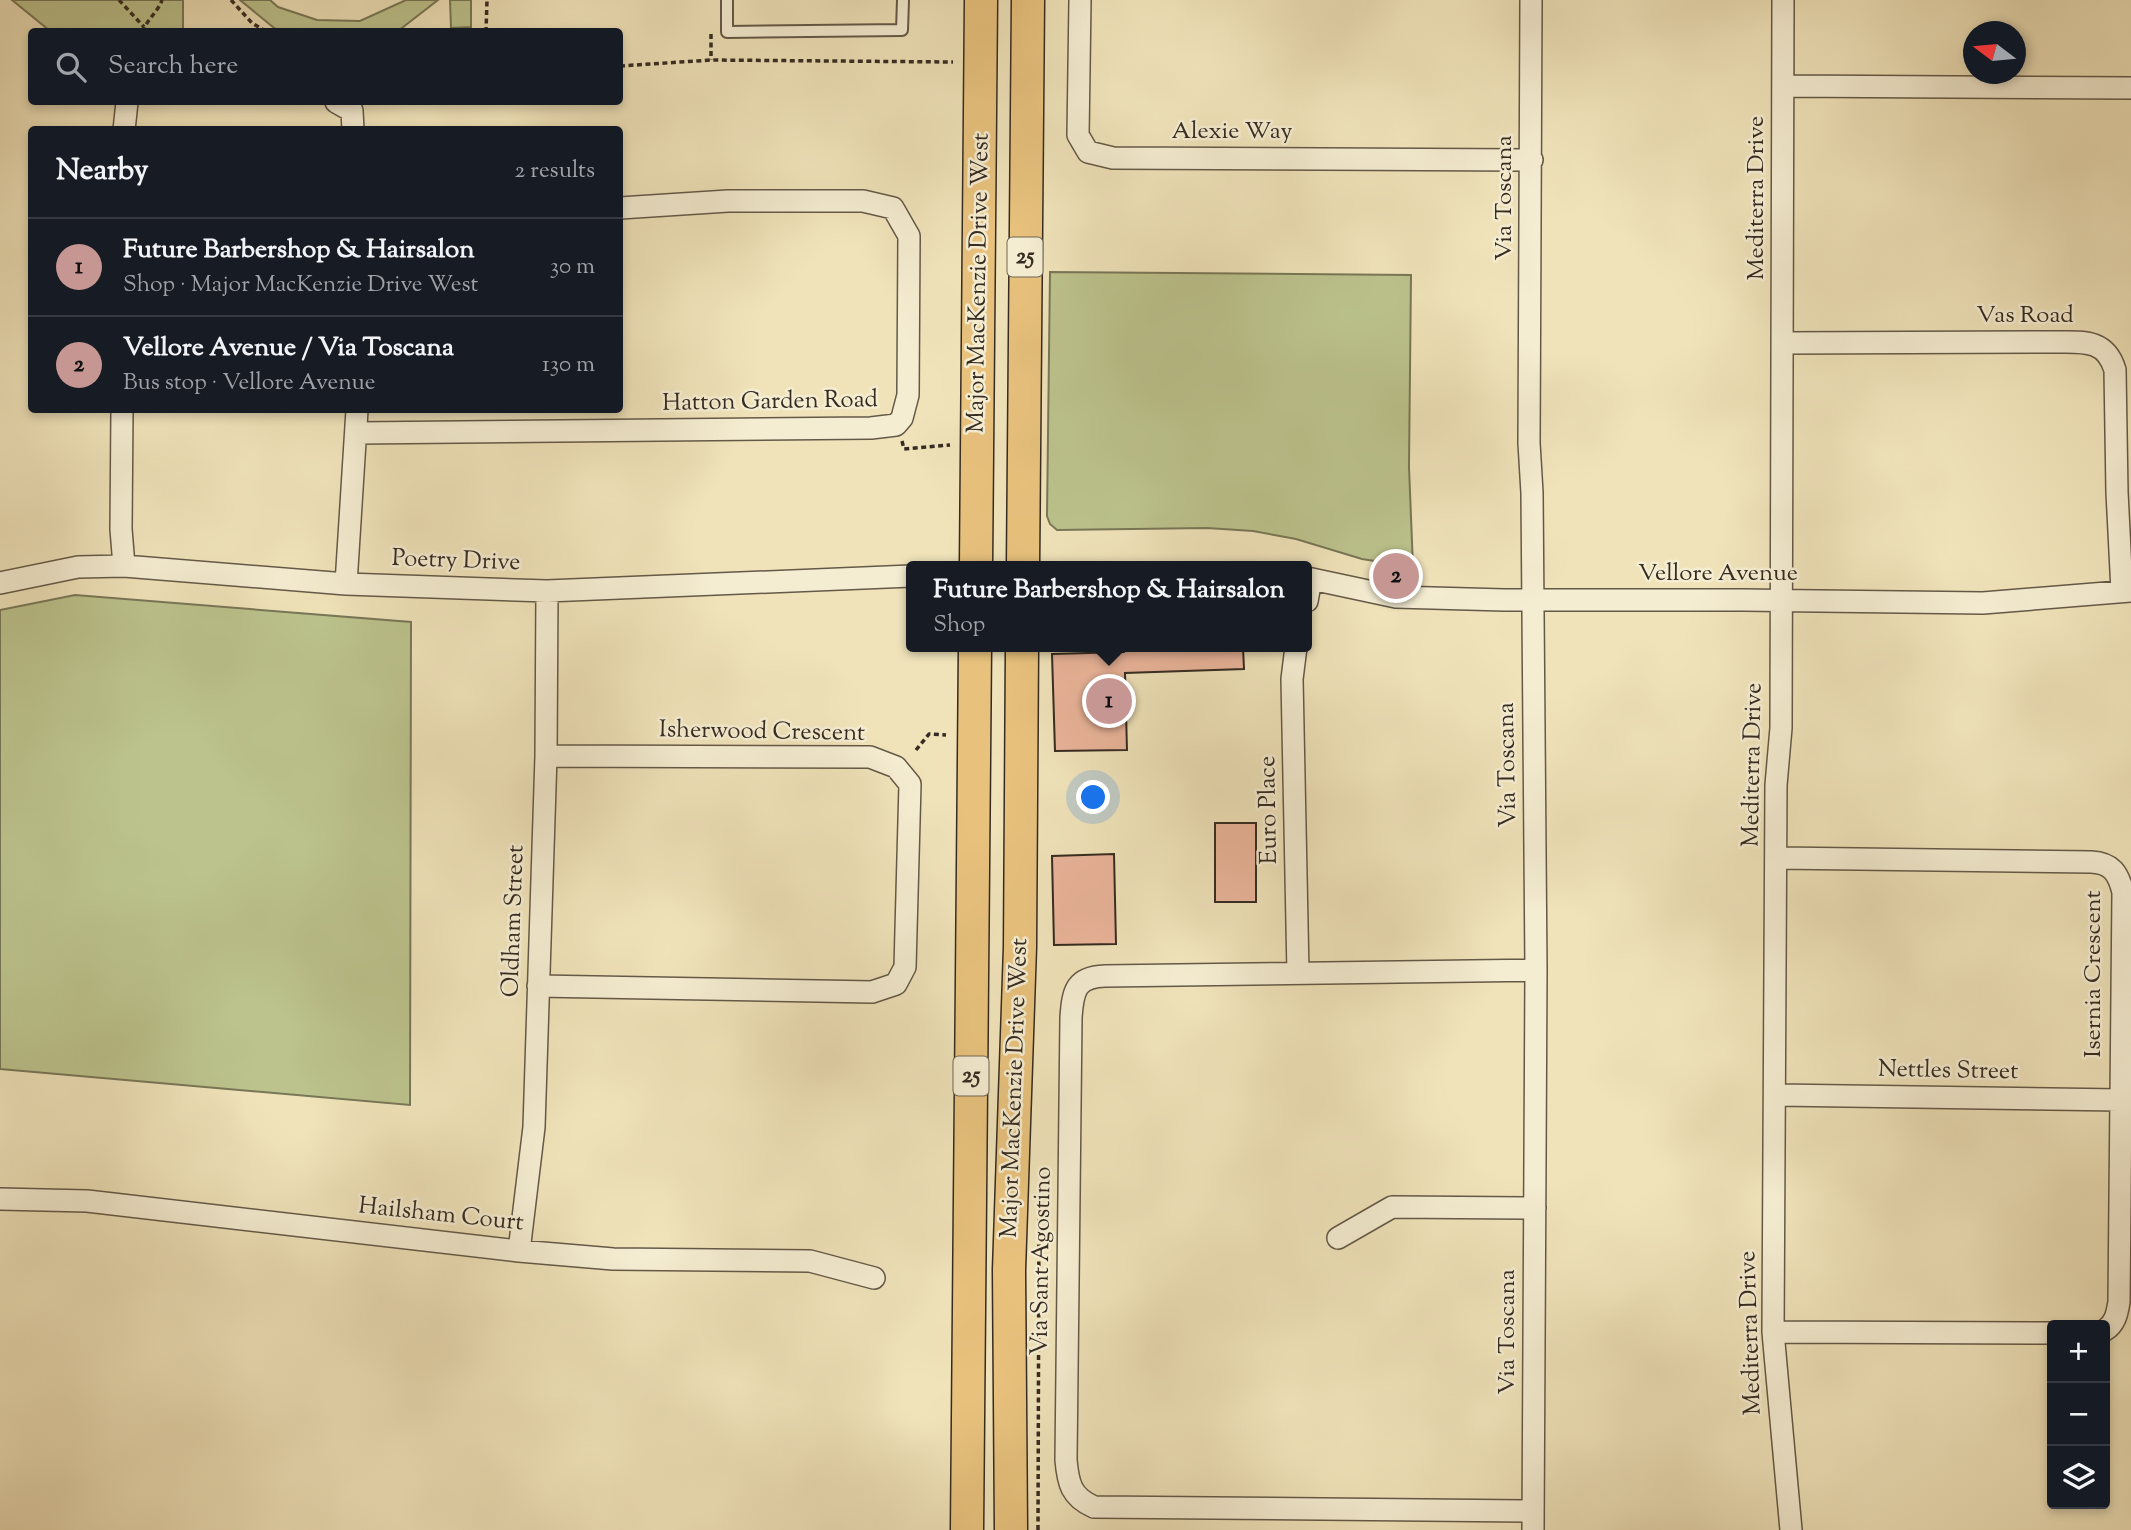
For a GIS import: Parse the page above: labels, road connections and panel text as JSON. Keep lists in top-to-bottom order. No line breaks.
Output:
{"streets":{"main road":["25","Major MacKenzie Drive West"],"street":["Alexie Way","Via Toscana","Mediterra Drive","Vas Road","Hatton Garden Road","Poetry Drive","Vellore Avenue","Isherwood Crescent","Euro Place","Oldham Street","Isernia Crescent","Nettles Street","Hailsham Court","Via Sant Agostino"]},"crossings":[["Alexie Way","Via Toscana"],["Via Toscana","Vellore Avenue"],["Via Toscana","Via Sant Agostino"],["Mediterra Drive","Vas Road"],["Mediterra Drive","Vellore Avenue"],["Mediterra Drive","Isernia Crescent"],["Mediterra Drive","Nettles Street"],["Vas Road","Vellore Avenue"],["Poetry Drive","Oldham Street"],["Isherwood Crescent","Oldham Street"],["Euro Place","Via Sant Agostino"],["Oldham Street","Hailsham Court"],["Isernia Crescent","Nettles Street"]],"north":"left","page":{"search":"Search here","heading":["Nearby","2 results"],"list":[{"mark":"1","name":"Future Barbershop & Hairsalon","note":"Shop · Major MacKenzie Drive West","value":"30 m"},{"mark":"2","name":"Vellore Avenue / Via Toscana","note":"Bus stop · Vellore Avenue","value":"130 m"}],"pins":["2","1"],"popup":["Future Barbershop & Hairsalon","Shop"],"map_buttons":["+","−"]}}
